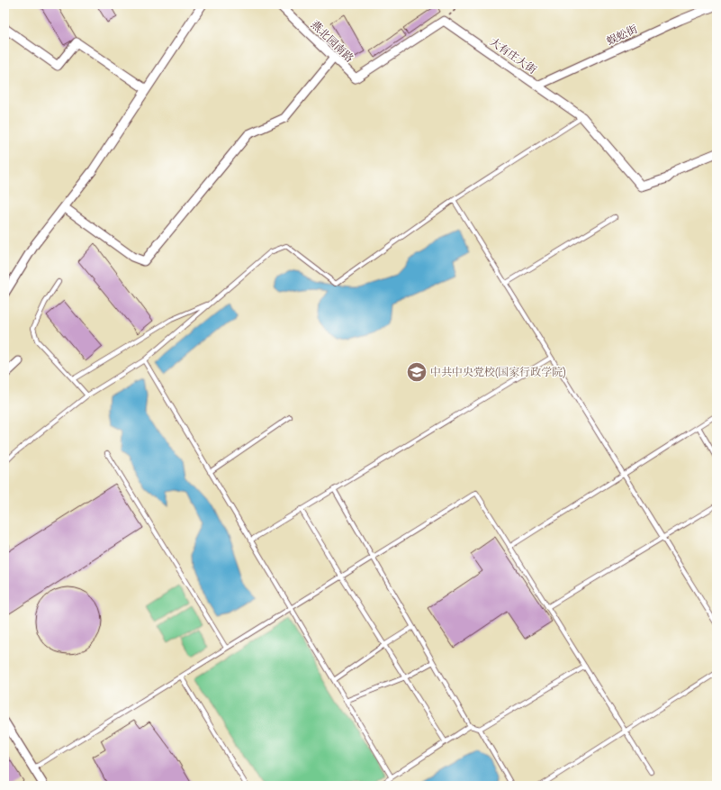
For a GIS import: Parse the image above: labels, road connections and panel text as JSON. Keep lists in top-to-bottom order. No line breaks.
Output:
{"streets":{"street":["蜈蚣街","燕北园南路","大有庄大街"]},"crossings":[["蜈蚣街","大有庄大街"],["燕北园南路","大有庄大街"]],"places":{"school or university":["中共中央党校(国家行政学院)"]}}
